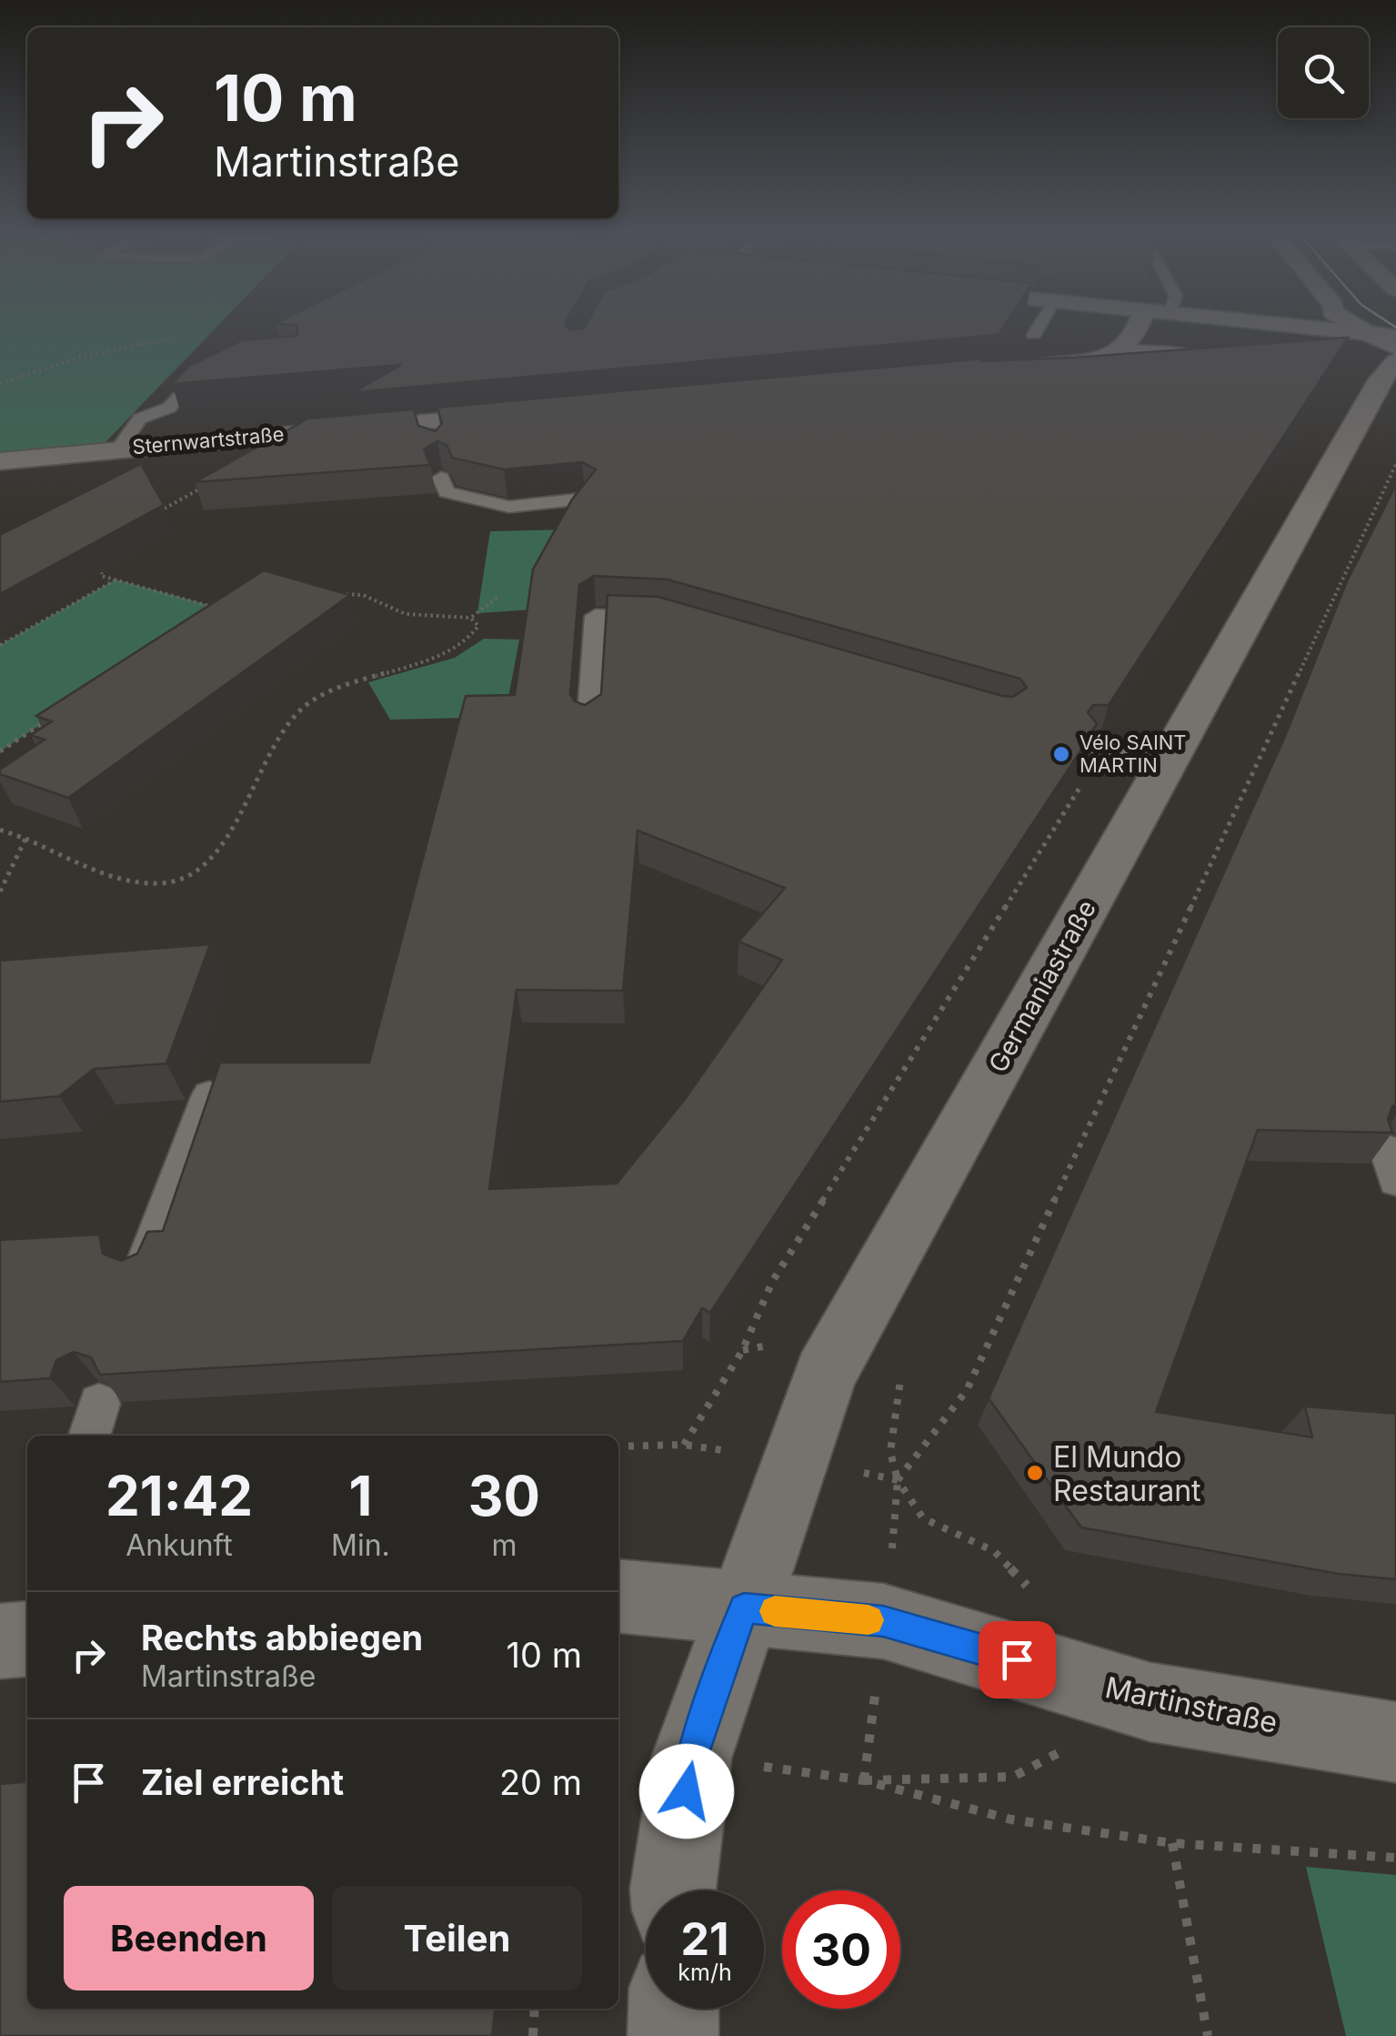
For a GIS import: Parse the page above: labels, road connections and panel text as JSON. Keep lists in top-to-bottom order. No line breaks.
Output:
{"streets":{"street":["Sternwartstraße","Germaniastraße","Martinstraße"]},"crossings":[["Germaniastraße","Martinstraße"]],"places":["Vélo SAINT MARTIN","El Mundo Restaurant"],"page":{"turn":["10 m","Martinstraße"],"eta":["21:42","Ankunft","1","Min.","30","m"],"list":[{"name":"Rechts abbiegen","note":"Martinstraße","value":"10 m"},{"name":"Ziel erreicht","value":"20 m"}],"buttons":["Beenden","Teilen"],"speed":"21 km/h","limit":"30"}}
